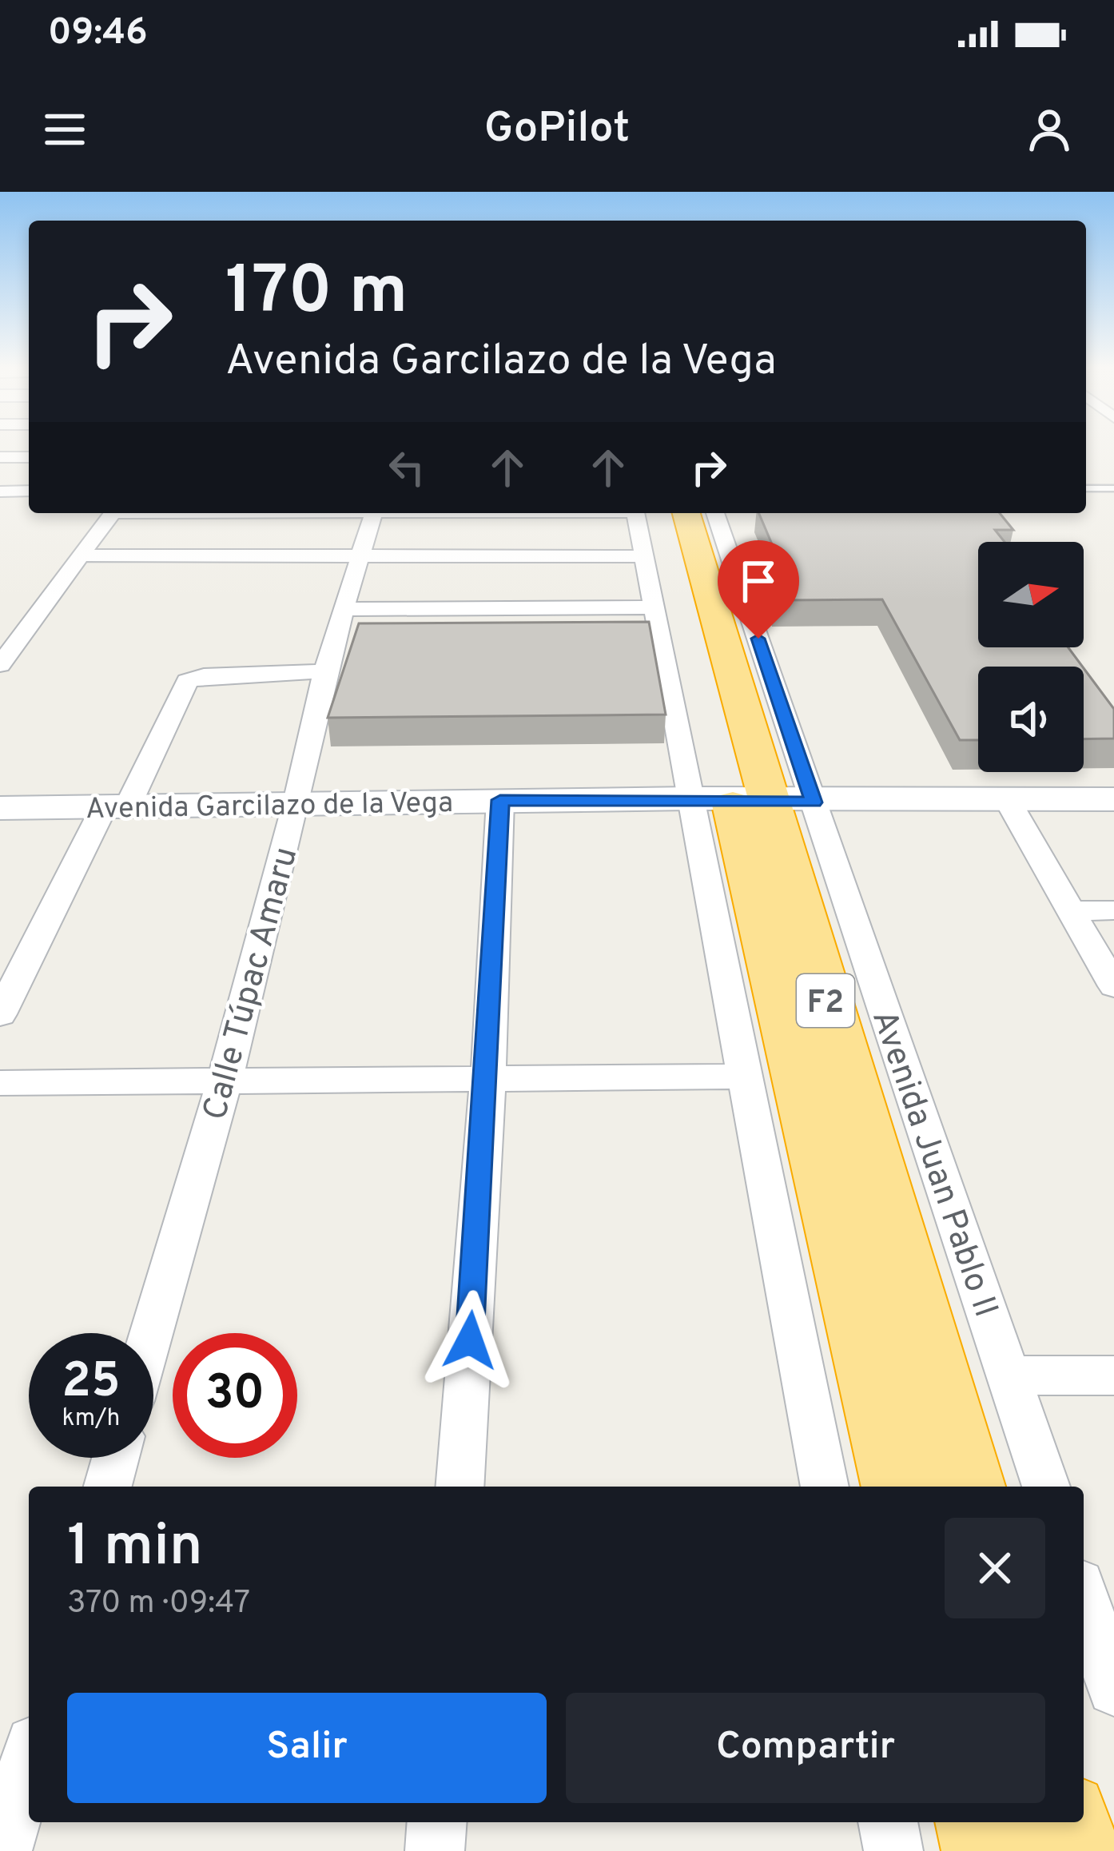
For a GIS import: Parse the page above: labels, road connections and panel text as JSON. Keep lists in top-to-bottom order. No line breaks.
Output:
{"streets":{"highway":["F2","Avenida Juan Pablo II"],"street":["Avenida Garcilazo de la Vega","Calle Túpac Amaru"]},"crossings":[["Avenida Garcilazo de la Vega","Calle Túpac Amaru"],["Avenida Garcilazo de la Vega","Avenida Juan Pablo II"]],"north":"right","page":{"status":"09:46","header":"GoPilot","turn":["170 m","Avenida Garcilazo de la Vega"],"speed":"25 km/h","limit":"30","heading":["1 min","370 m · 09:47"],"buttons":["Salir","Compartir"]}}
